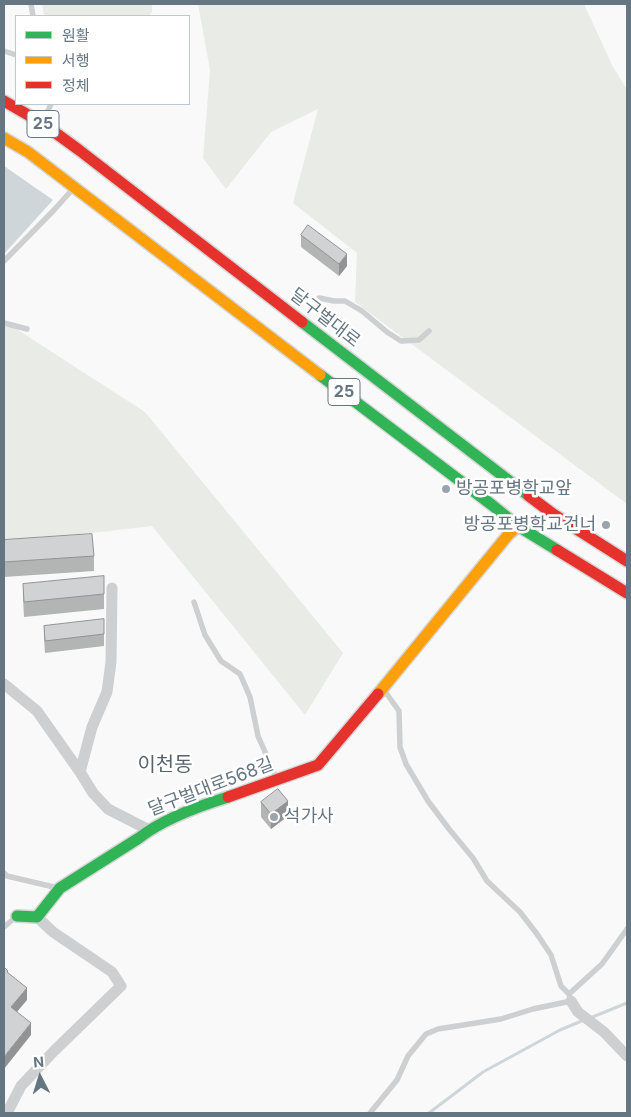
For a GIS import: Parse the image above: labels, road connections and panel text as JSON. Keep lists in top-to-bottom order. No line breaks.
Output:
{"streets":{"main road":["25","달구벌대로","달구벌대로568길"]},"crossings":[["25","달구벌대로568길"]],"districts":["이천동"],"places":["방공포병학교앞","방공포병학교건너","석가사"],"legend":["원활","서행","정체"],"north":"top"}
